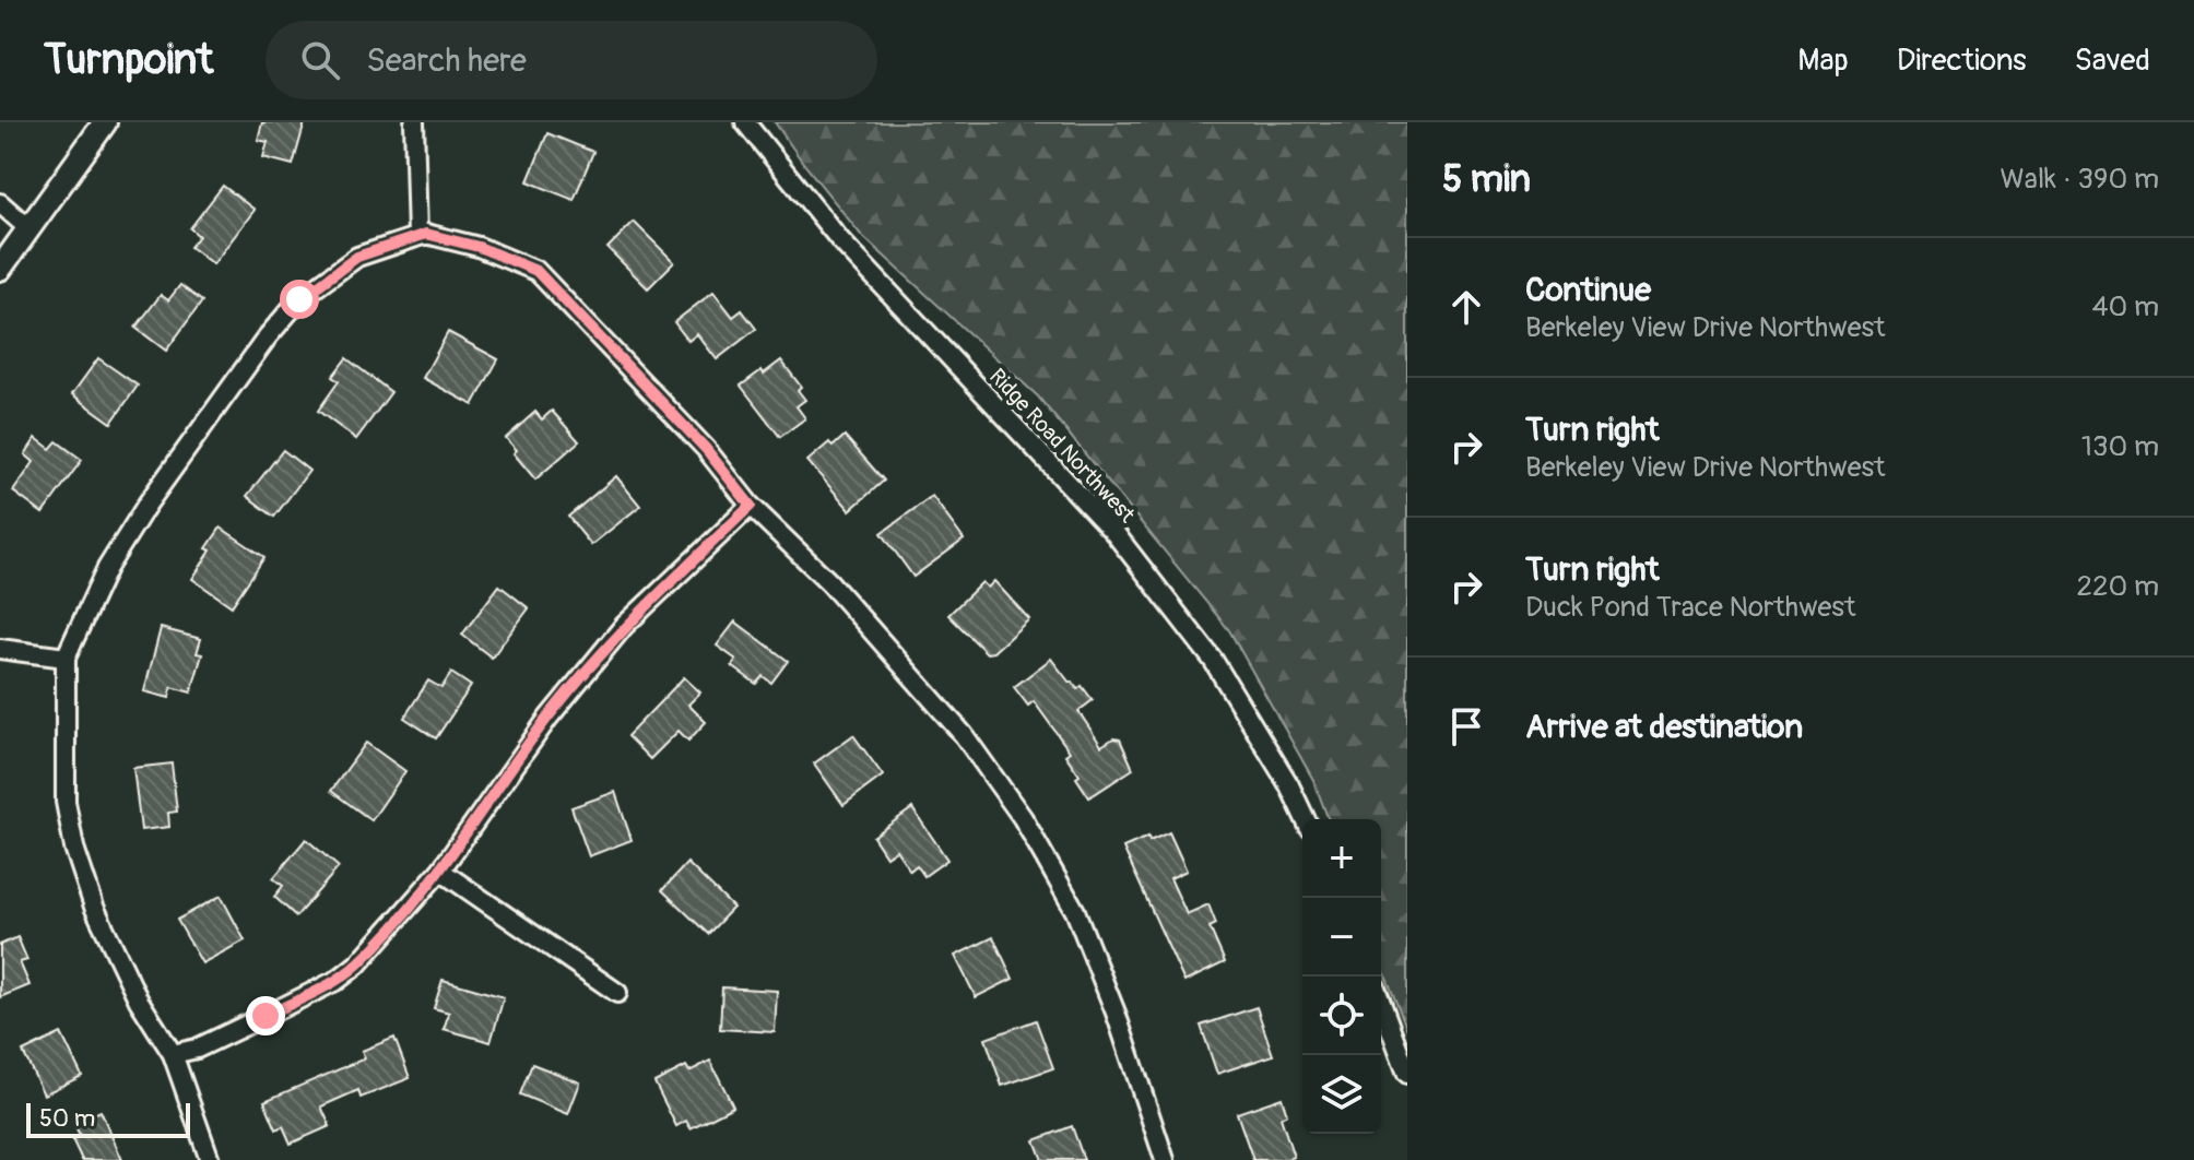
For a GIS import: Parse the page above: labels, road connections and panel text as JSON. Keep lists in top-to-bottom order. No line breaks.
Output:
{"streets":{"street":["Ridge Road Northwest"]},"scale_bar":"50 m","page":{"header":"Turnpoint","search":"Search here","nav":["Map","Directions","Saved"],"heading":["5 min","Walk · 390 m"],"list":[["Continue","Berkeley View Drive Northwest","40 m"],["Turn right","Berkeley View Drive Northwest","130 m"],["Turn right","Duck Pond Trace Northwest","220 m"],"Arrive at destination"],"map_buttons":["+","−"],"scale":"50 m"}}
